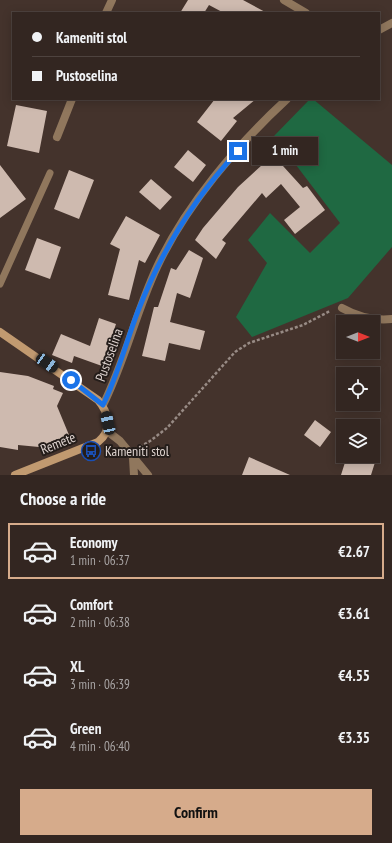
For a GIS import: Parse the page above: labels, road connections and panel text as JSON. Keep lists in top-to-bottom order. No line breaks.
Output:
{"streets":{"main road":["Remete"],"street":["Pustoselina"]},"places":{"bus stop":["Kameniti stol"]},"north":"right","page":{"banner":["Kameniti stol","Pustoselina"],"bubble":"1 min","heading":"Choose a ride","list":[{"name":"Economy","note":"1 min · 06:37","value":"€2.67"},{"name":"Comfort","note":"2 min · 06:38","value":"€3.61"},{"name":"XL","note":"3 min · 06:39","value":"€4.55"},{"name":"Green","note":"4 min · 06:40","value":"€3.35"}],"buttons":"Confirm"}}
